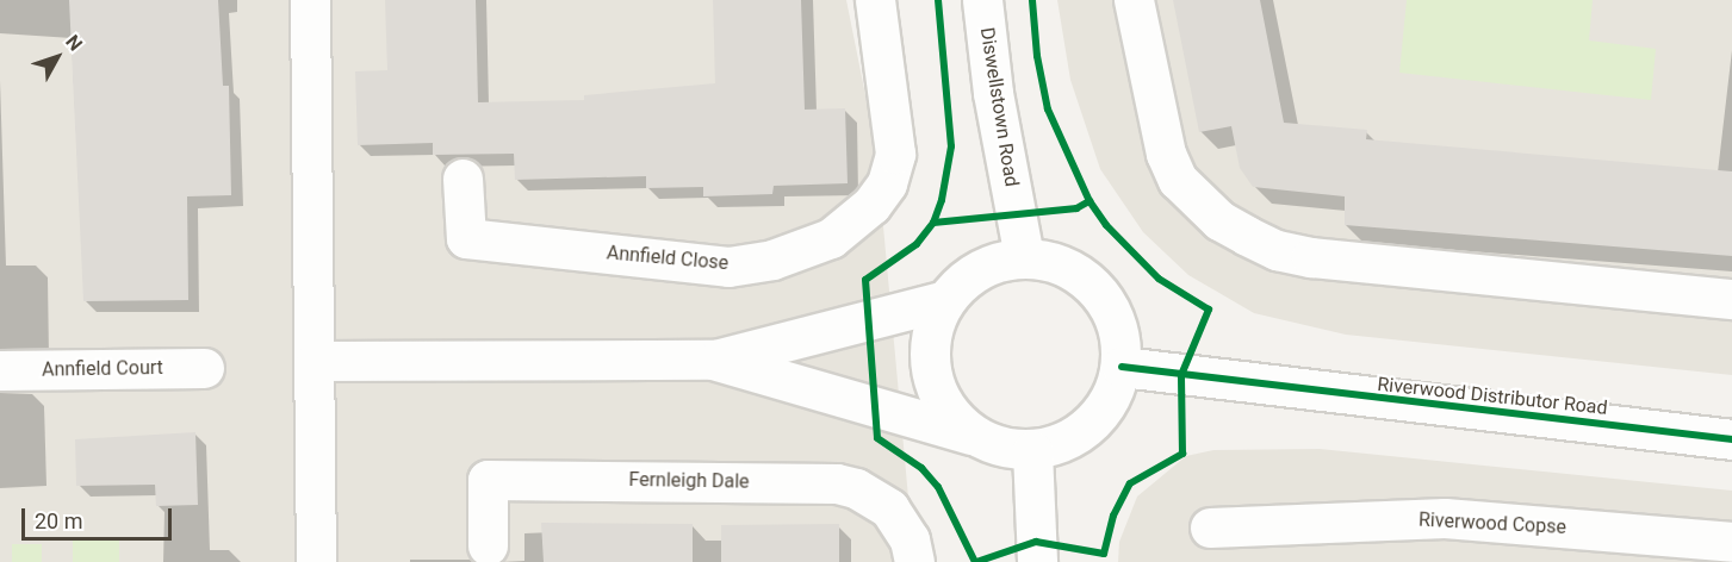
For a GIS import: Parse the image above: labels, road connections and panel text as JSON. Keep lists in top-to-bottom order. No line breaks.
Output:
{"streets":{"street":["Diswellstown Road","Annfield Close","Annfield Court","Riverwood Distributor Road","Fernleigh Dale","Riverwood Copse"]},"crossings":[["Diswellstown Road","Riverwood Distributor Road"]],"scale_bar":"20 m","north":"top right"}
